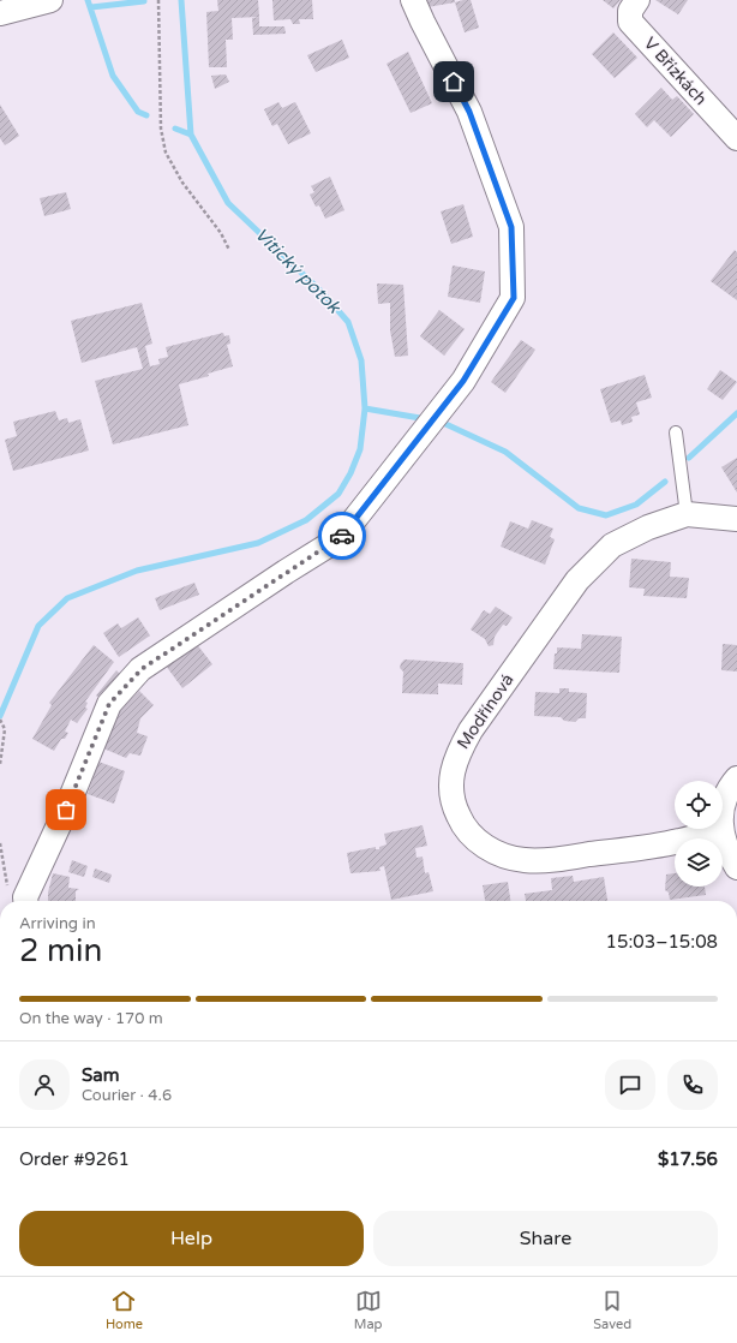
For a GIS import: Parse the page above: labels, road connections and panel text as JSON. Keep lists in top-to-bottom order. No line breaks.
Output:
{"streets":{"street":["V Břízkách","Modřínová"]},"water":["Vitický potok"],"page":{"heading":["2 min","Arriving in","15:03–15:08"],"panel":["Sam","Courier · 4.6","Order #9261","$17.56"],"bar":"On the way · 170 m","buttons":["Help","Share"],"tabs":["Home","Map","Saved"]}}
